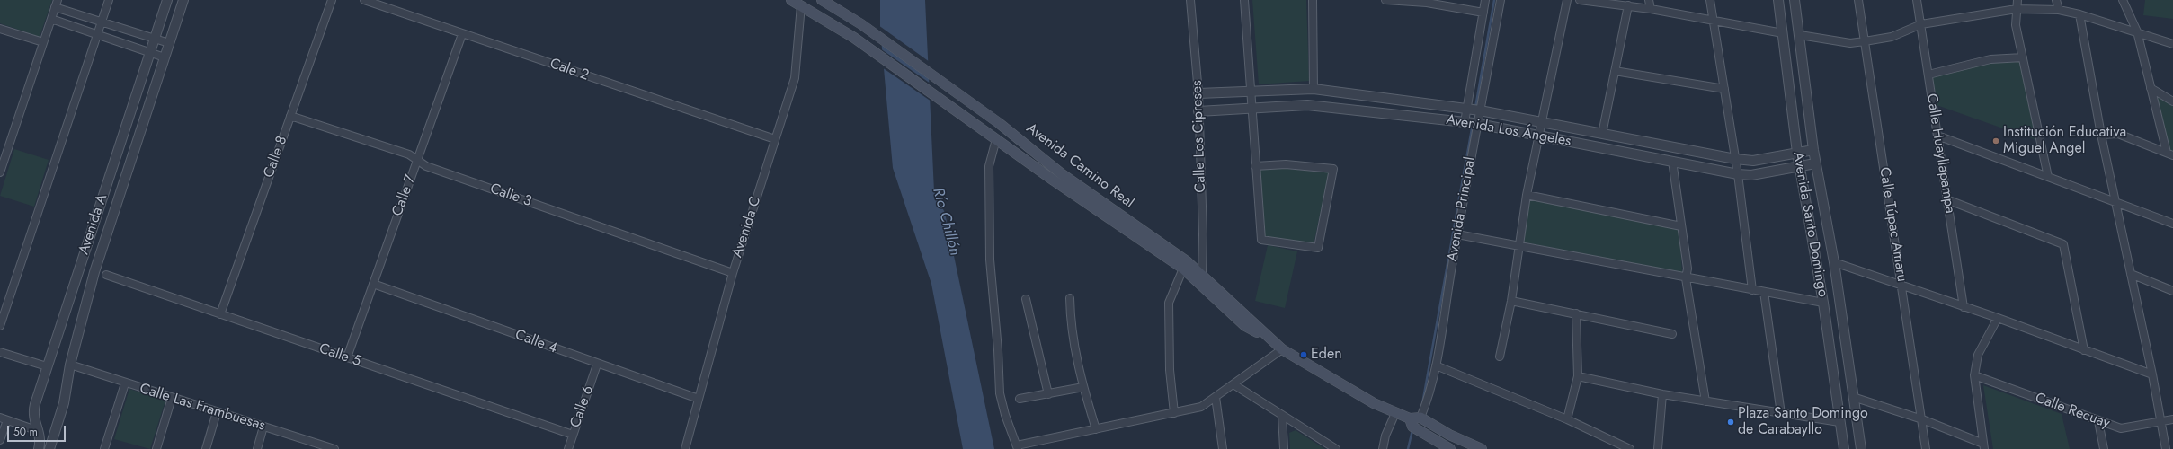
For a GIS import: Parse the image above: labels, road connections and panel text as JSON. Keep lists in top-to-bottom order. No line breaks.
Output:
{"streets":{"main road":["Avenida Camino Real"],"street":["Cale 2","Avenida Los Ángeles","Calle Los Cipreses","Calle Huayllapampa","Calle 8","Calle 7","Calle 3","Avenida Principal","Avenida A","Avenida Santo Domingo","Calle Túpac Amaru","Avenida C","Calle 4","Calle 5","Calle 6","Calle Las Frambuesas","Calle Recuay"]},"crossings":[["Cale 2","Calle 7"],["Cale 2","Avenida C"],["Avenida Los Ángeles","Calle Los Cipreses"],["Avenida Los Ángeles","Avenida Principal"],["Avenida Los Ángeles","Avenida Santo Domingo"],["Calle Los Cipreses","Avenida Camino Real"],["Calle 8","Calle 3"],["Calle 8","Calle 5"],["Avenida Camino Real","Avenida Principal"],["Avenida Camino Real","Avenida C"],["Calle 7","Calle 3"],["Calle 7","Calle 4"],["Calle 7","Calle 5"],["Calle 3","Avenida C"],["Avenida A","Calle Las Frambuesas"],["Avenida C","Calle 4"],["Calle 4","Calle 6"],["Calle 5","Calle 6"]],"water":["Río Chillón"],"places":["Institución Educativa Miguel Angel","Eden","Plaza Santo Domingo de Carabayllo"],"scale_bar":"50 m"}
